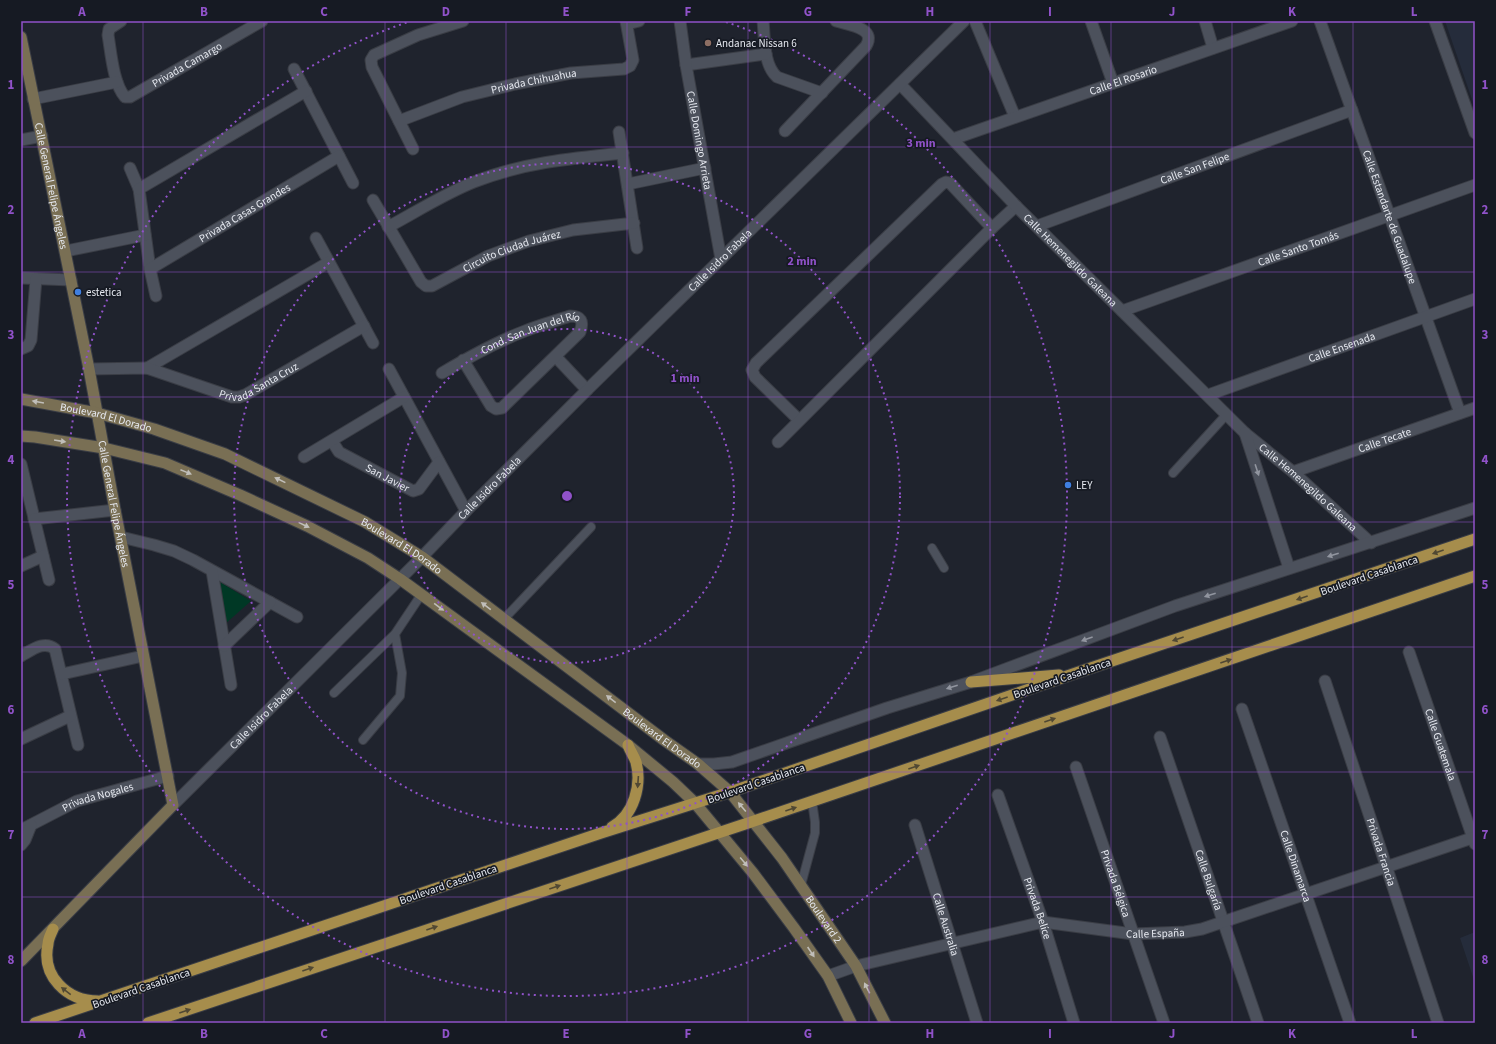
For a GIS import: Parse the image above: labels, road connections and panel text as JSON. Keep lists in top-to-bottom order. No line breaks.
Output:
{"streets":{"main road":["Calle General Felipe Ángeles","Calle Isidro Fabela","Boulevard El Dorado","Boulevard Casablanca","Boulevard 2"],"street":["Privada Camargo","Calle El Rosario","Privada Chihuahua","Calle Domingo Arrieta","Calle San Felipe","Privada Casas Grandes","Calle Estandarte de Guadalupe","Calle Santo Tomás","Circuito Ciudad Juárez","Calle Hemenegildo Galeana","Cond. San Juan del Río","Calle Ensenada","Privada Santa Cruz","Calle Tecate","San Javier","Calle Guatemala","Privada Nogales","Privada Francia","Calle Dinamarca","Calle Bulgaría","Privada Bélgica","Privada Belíce","Calle Australia","Calle España"]},"crossings":[["Calle El Rosario","Calle Hemenegildo Galeana"],["Calle Domingo Arrieta","Calle Isidro Fabela"],["Calle San Felipe","Calle Estandarte de Guadalupe"],["Calle San Felipe","Calle Hemenegildo Galeana"],["Calle General Felipe Ángeles","Calle Isidro Fabela"],["Calle General Felipe Ángeles","Privada Santa Cruz"],["Calle General Felipe Ángeles","Boulevard El Dorado"],["Calle General Felipe Ángeles","Privada Nogales"],["Calle Estandarte de Guadalupe","Calle Santo Tomás"],["Calle Estandarte de Guadalupe","Calle Ensenada"],["Calle Estandarte de Guadalupe","Calle Tecate"],["Calle Santo Tomás","Calle Hemenegildo Galeana"],["Calle Isidro Fabela","Calle Hemenegildo Galeana"],["Calle Isidro Fabela","Boulevard El Dorado"],["Calle Hemenegildo Galeana","Calle Ensenada"],["Calle Hemenegildo Galeana","Calle Tecate"],["Boulevard El Dorado","Boulevard Casablanca"],["Boulevard El Dorado","Boulevard 2"],["Calle Guatemala","Calle España"],["Privada Francia","Calle España"],["Calle Dinamarca","Calle España"],["Calle Bulgaría","Calle España"],["Privada Bélgica","Calle España"],["Privada Belíce","Calle España"],["Boulevard 2","Calle España"],["Calle Australia","Calle España"]],"places":["Andanac Nissan 6","estetica","LEY"],"grid":{"columns":["A","B","C","D","E","F","G","H","I","J","K","L"],"rows":["1","2","3","4","5","6","7","8"]},"rings":["3 min","2 min","1 min"]}
